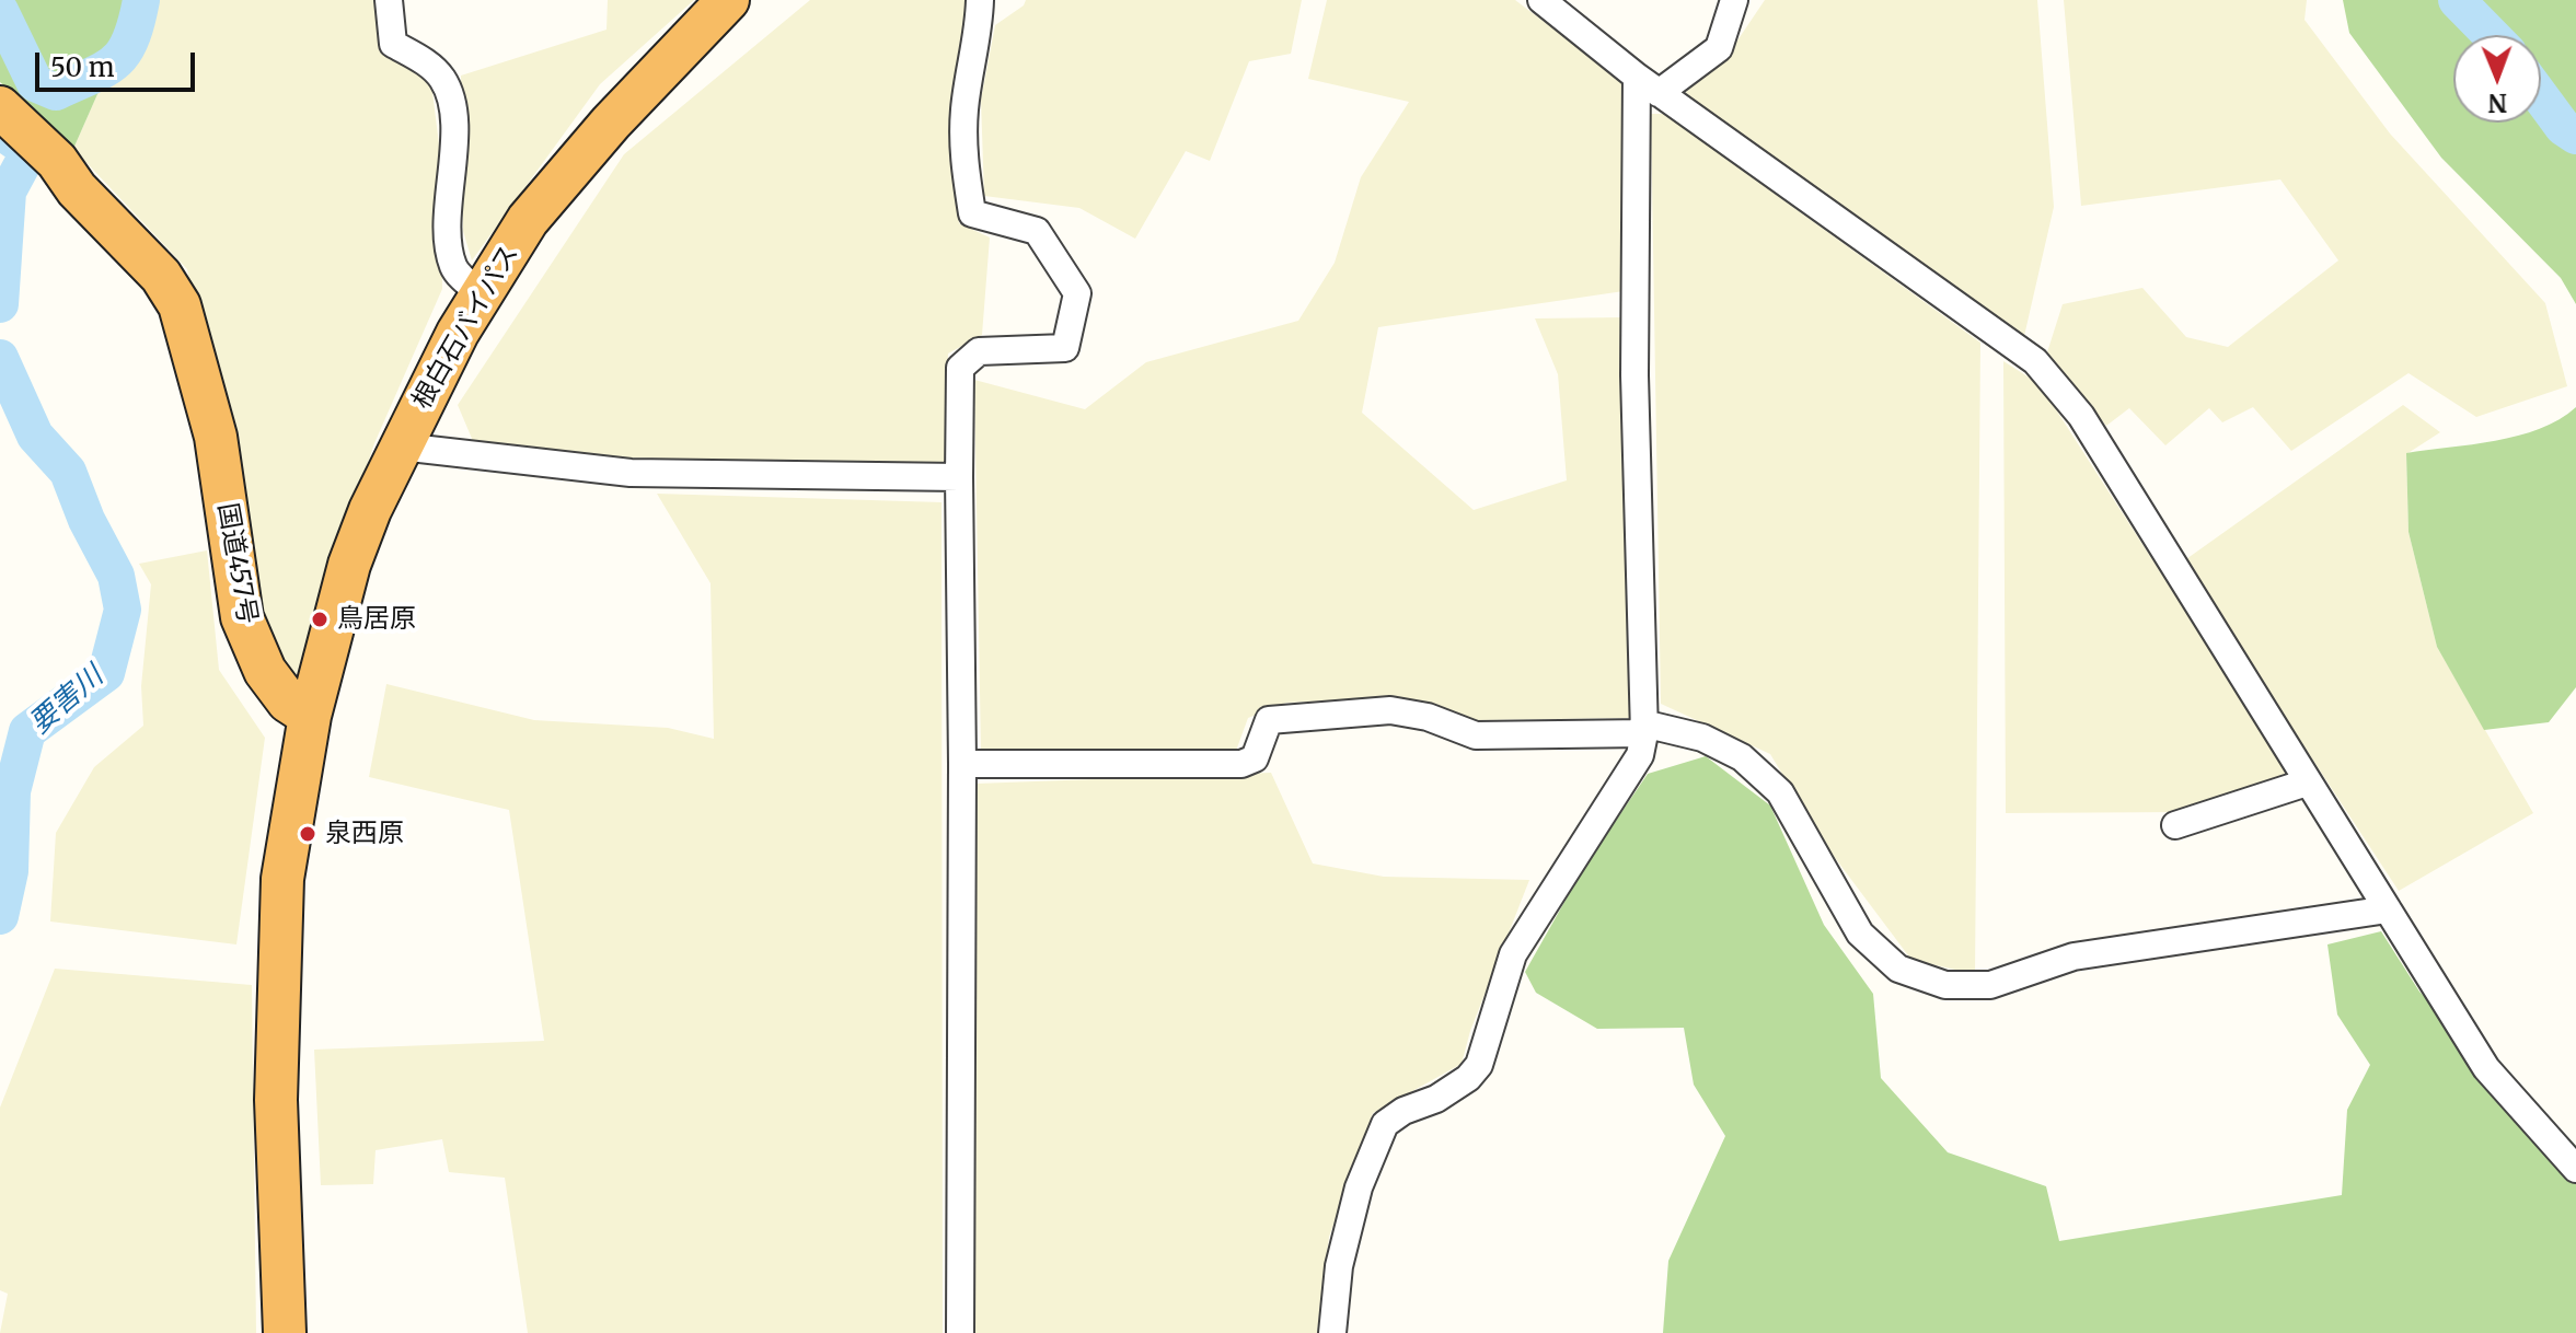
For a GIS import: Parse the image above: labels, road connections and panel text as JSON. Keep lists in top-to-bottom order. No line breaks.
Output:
{"streets":{"highway":["根白石バイパス","国道457号"]},"crossings":[["根白石バイパス","国道457号"]],"water":["要害川"],"places":["鳥居原","泉西原"],"scale_bar":"50 m","north":"bottom"}
